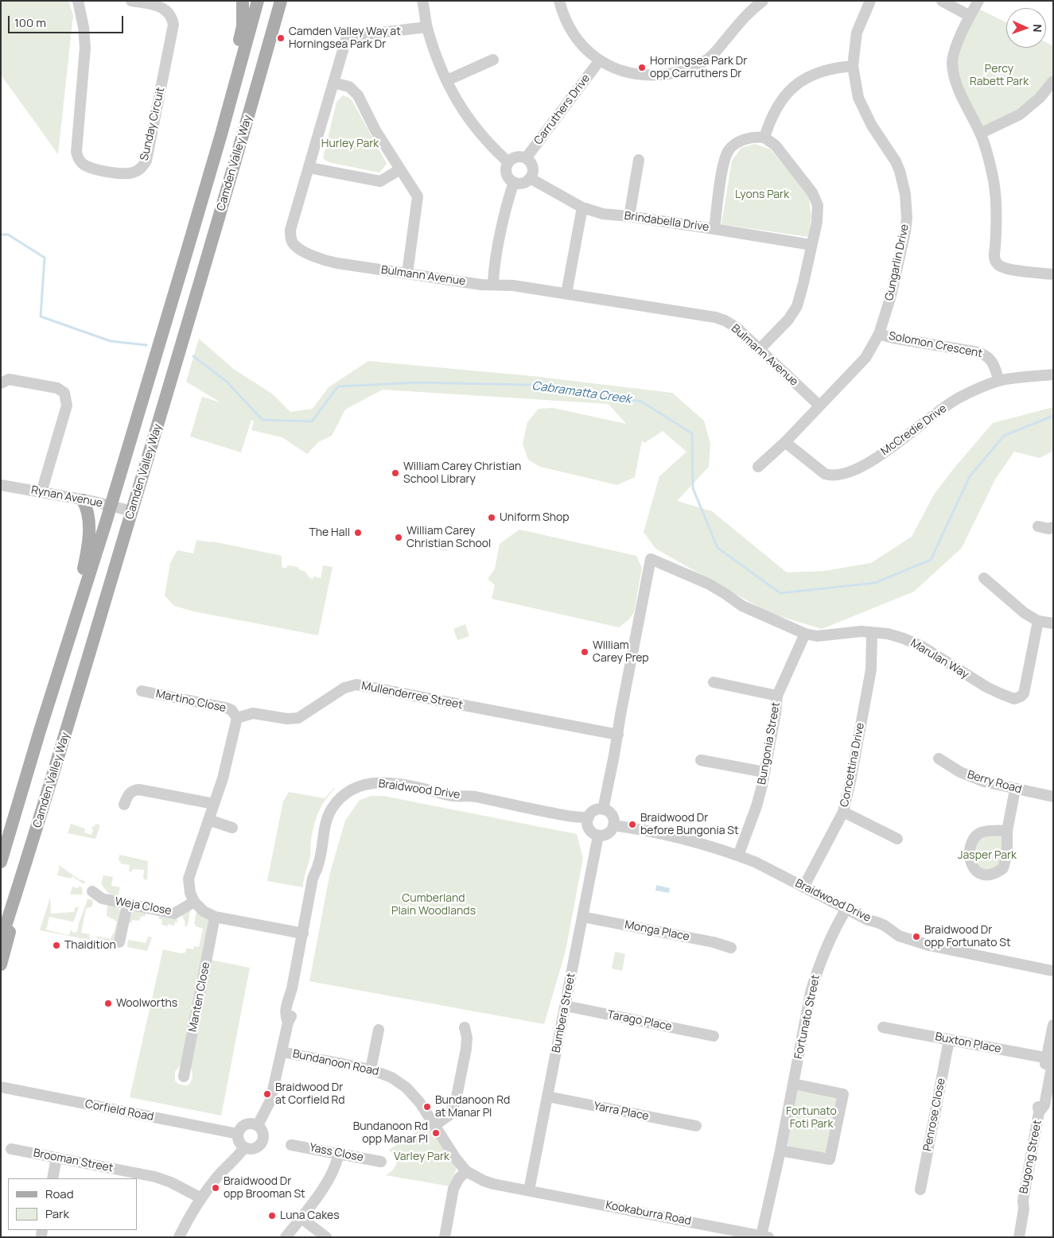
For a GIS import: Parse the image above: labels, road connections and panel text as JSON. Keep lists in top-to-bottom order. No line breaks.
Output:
{"streets":{"main road":["Camden Valley Way"],"street":["Carruthers Drive","Sunday Circuit","Brindabella Drive","Gungarlin Drive","Bulmann Avenue","Solomon Crescent","McCredie Drive","Rynan Avenue","Marulan Way","Mullenderree Street","Martino Close","Bungonia Street","Concettina Drive","Berry Road","Braidwood Drive","Weja Close","Monga Place","Manten Close","Bumbera Street","Fortunato Street","Tarago Place","Buxton Place","Bundanoon Road","Corfield Road","Yarra Place","Penrose Close","Yass Close","Bugong Street","Brooman Street","Kookaburra Road"]},"crossings":[["Carruthers Drive","Brindabella Drive"],["Camden Valley Way","Rynan Avenue"],["Gungarlin Drive","Bulmann Avenue"],["Gungarlin Drive","Solomon Crescent"],["Gungarlin Drive","McCredie Drive"],["Solomon Crescent","McCredie Drive"],["Marulan Way","Mullenderree Street"],["Marulan Way","Bungonia Street"],["Marulan Way","Concettina Drive"],["Mullenderree Street","Martino Close"],["Bungonia Street","Braidwood Drive"],["Concettina Drive","Braidwood Drive"],["Braidwood Drive","Bumbera Street"],["Braidwood Drive","Fortunato Street"],["Braidwood Drive","Bundanoon Road"],["Braidwood Drive","Corfield Road"],["Monga Place","Bumbera Street"],["Bumbera Street","Tarago Place"],["Bumbera Street","Bundanoon Road"],["Bumbera Street","Yarra Place"],["Bumbera Street","Kookaburra Road"],["Fortunato Street","Kookaburra Road"],["Buxton Place","Penrose Close"],["Buxton Place","Bugong Street"],["Bundanoon Road","Kookaburra Road"]],"water":["Cabramatta Creek"],"parks":["Percy Rabett Park","Hurley Park","Lyons Park","Jasper Park","Cumberland Plain Woodlands","Fortunato Foti Park","Varley Park"],"places":["Camden Valley Way at Horningsea Park Dr","Horningsea Park Dr opp Carruthers Dr","William Carey Christian School Library","Uniform Shop","The Hall","William Carey Christian School","William Carey Prep","Braidwood Dr before Bungonia St","Braidwood Dr opp Fortunato St","Thaidition","Woolworths","Braidwood Dr at Corfield Rd","Bundanoon Rd at Manar Pl","Bundanoon Rd opp Manar Pl","Braidwood Dr opp Brooman St","Luna Cakes"],"legend":["Road","Park"],"scale_bar":"100 m","north":"right"}
